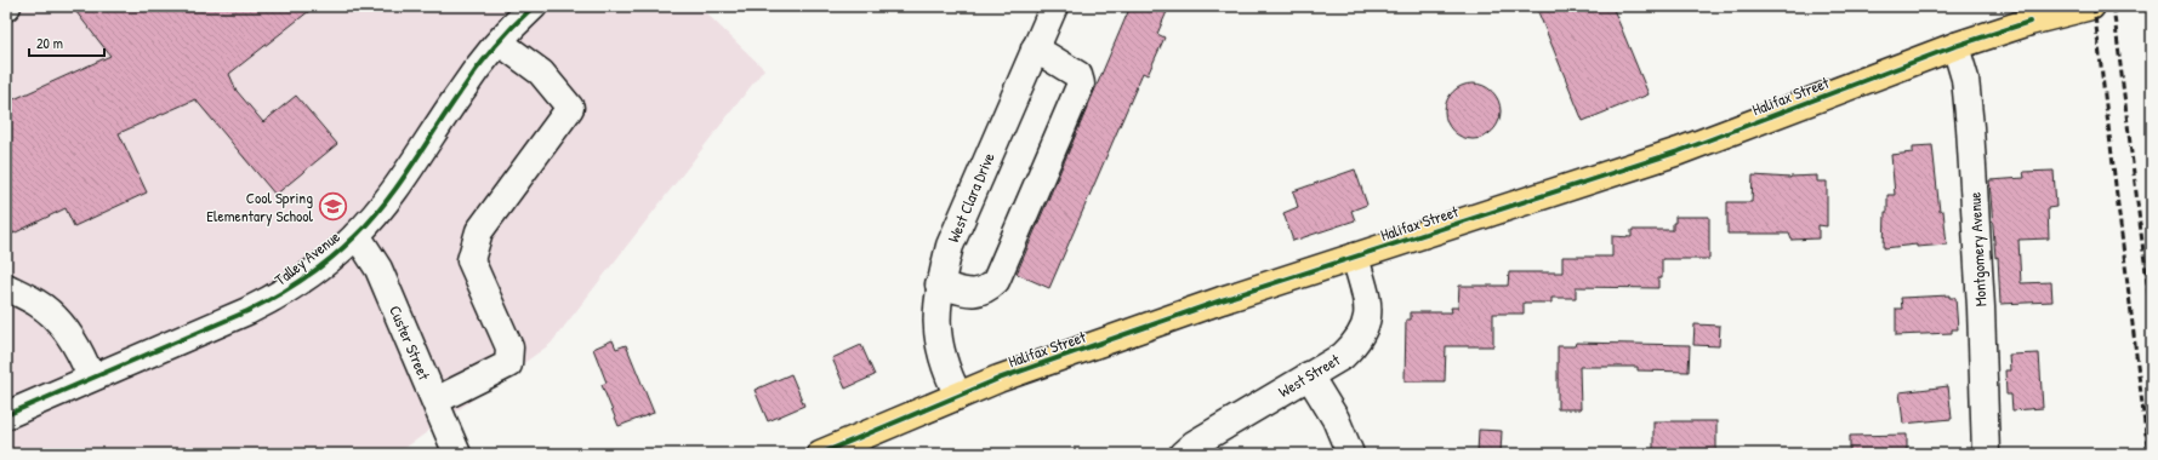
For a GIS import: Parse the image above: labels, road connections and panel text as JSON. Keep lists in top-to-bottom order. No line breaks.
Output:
{"streets":{"main road":["Halifax Street"],"street":["West Clara Drive","Montgomery Avenue","Talley Avenue","Custer Street","West Street"]},"crossings":[["Halifax Street","West Clara Drive"],["Halifax Street","Montgomery Avenue"],["Halifax Street","West Street"],["Talley Avenue","Custer Street"]],"places":{"school or university":["Cool Spring Elementary School"]},"scale_bar":"20 m"}
